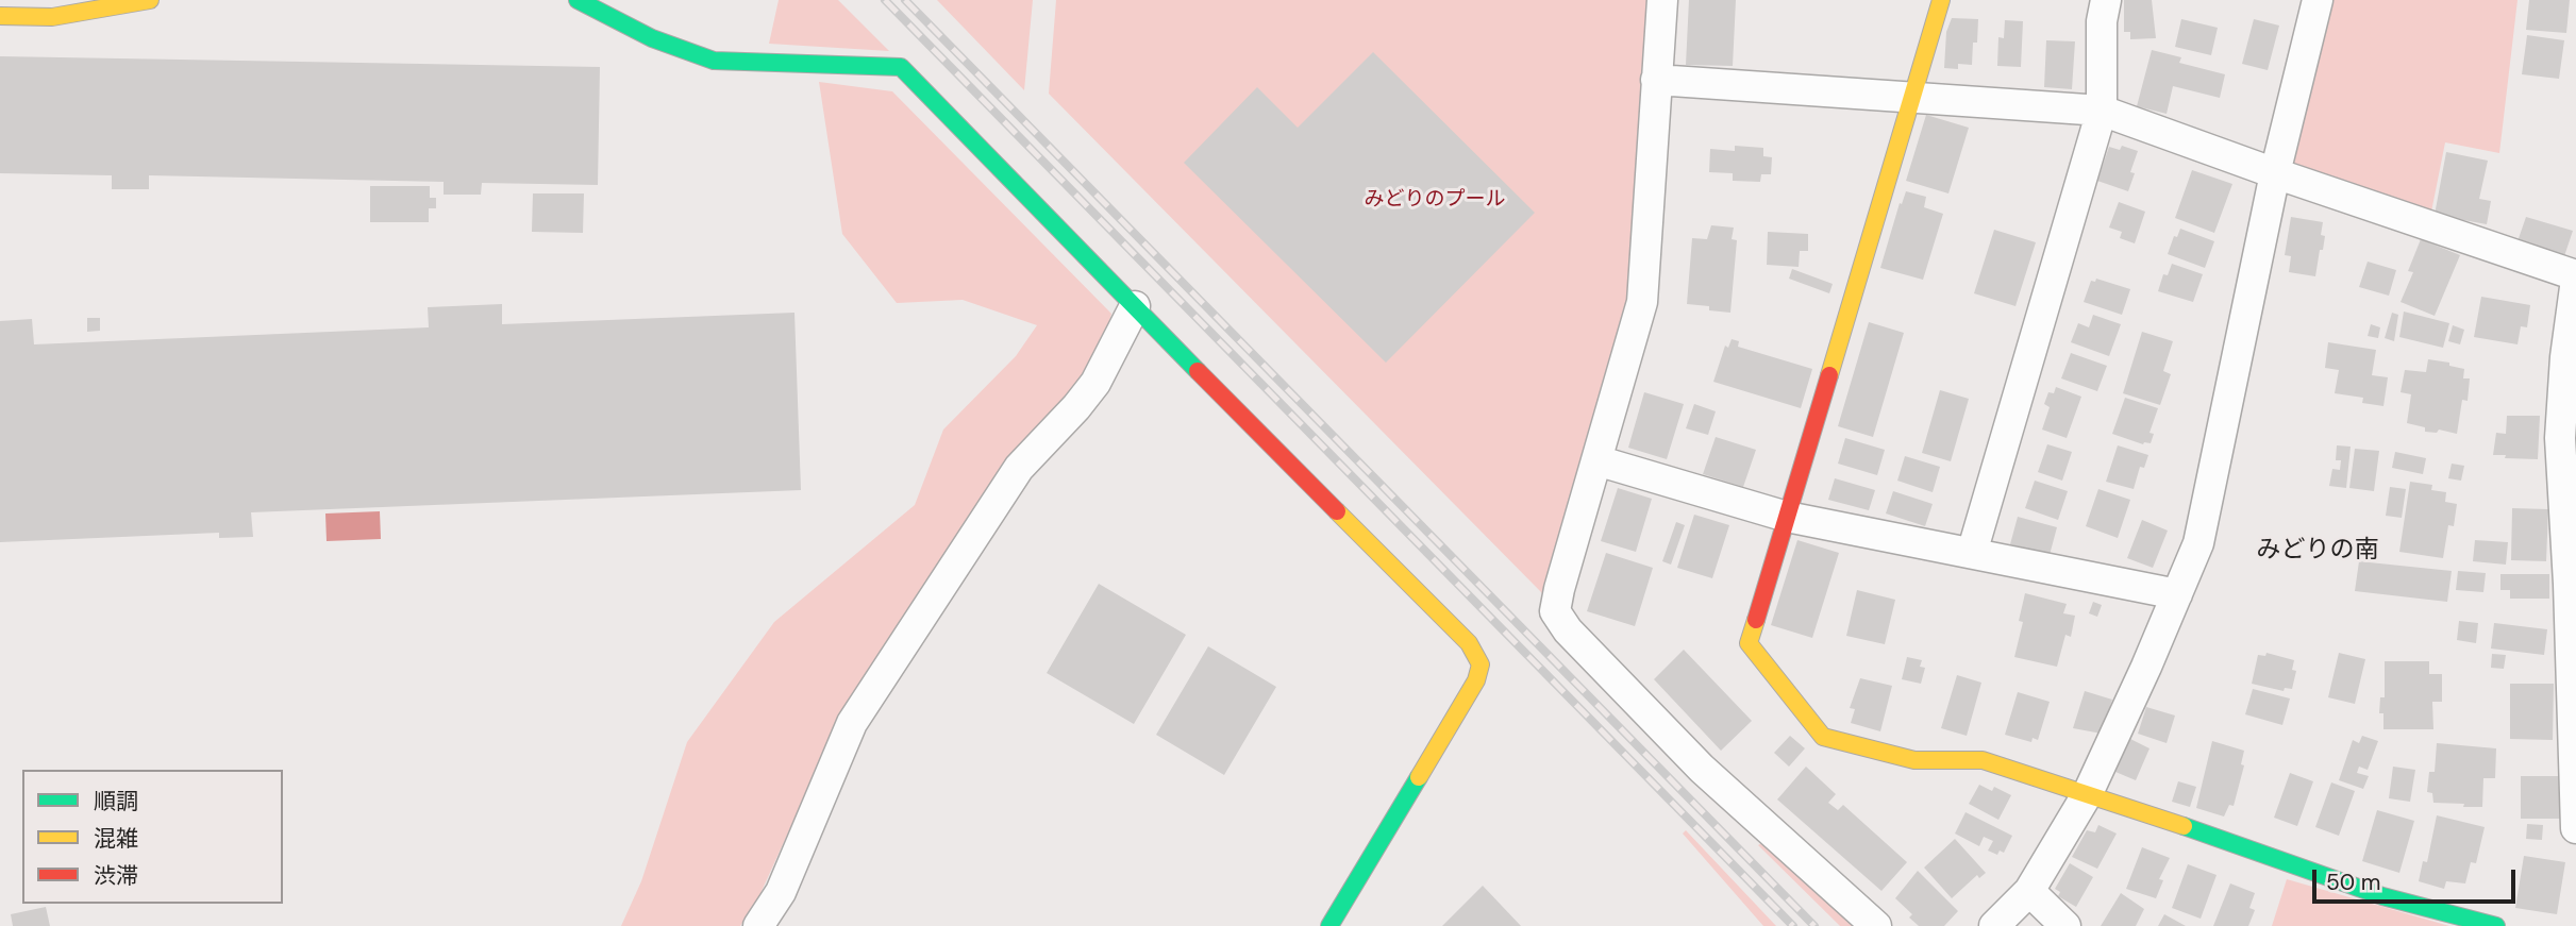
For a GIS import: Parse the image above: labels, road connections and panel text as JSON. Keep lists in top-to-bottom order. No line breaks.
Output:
{"districts":["みどりの南"],"parks":["みどりのプール"],"legend":["順調","混雑","渋滞"],"scale_bar":"50 m"}
